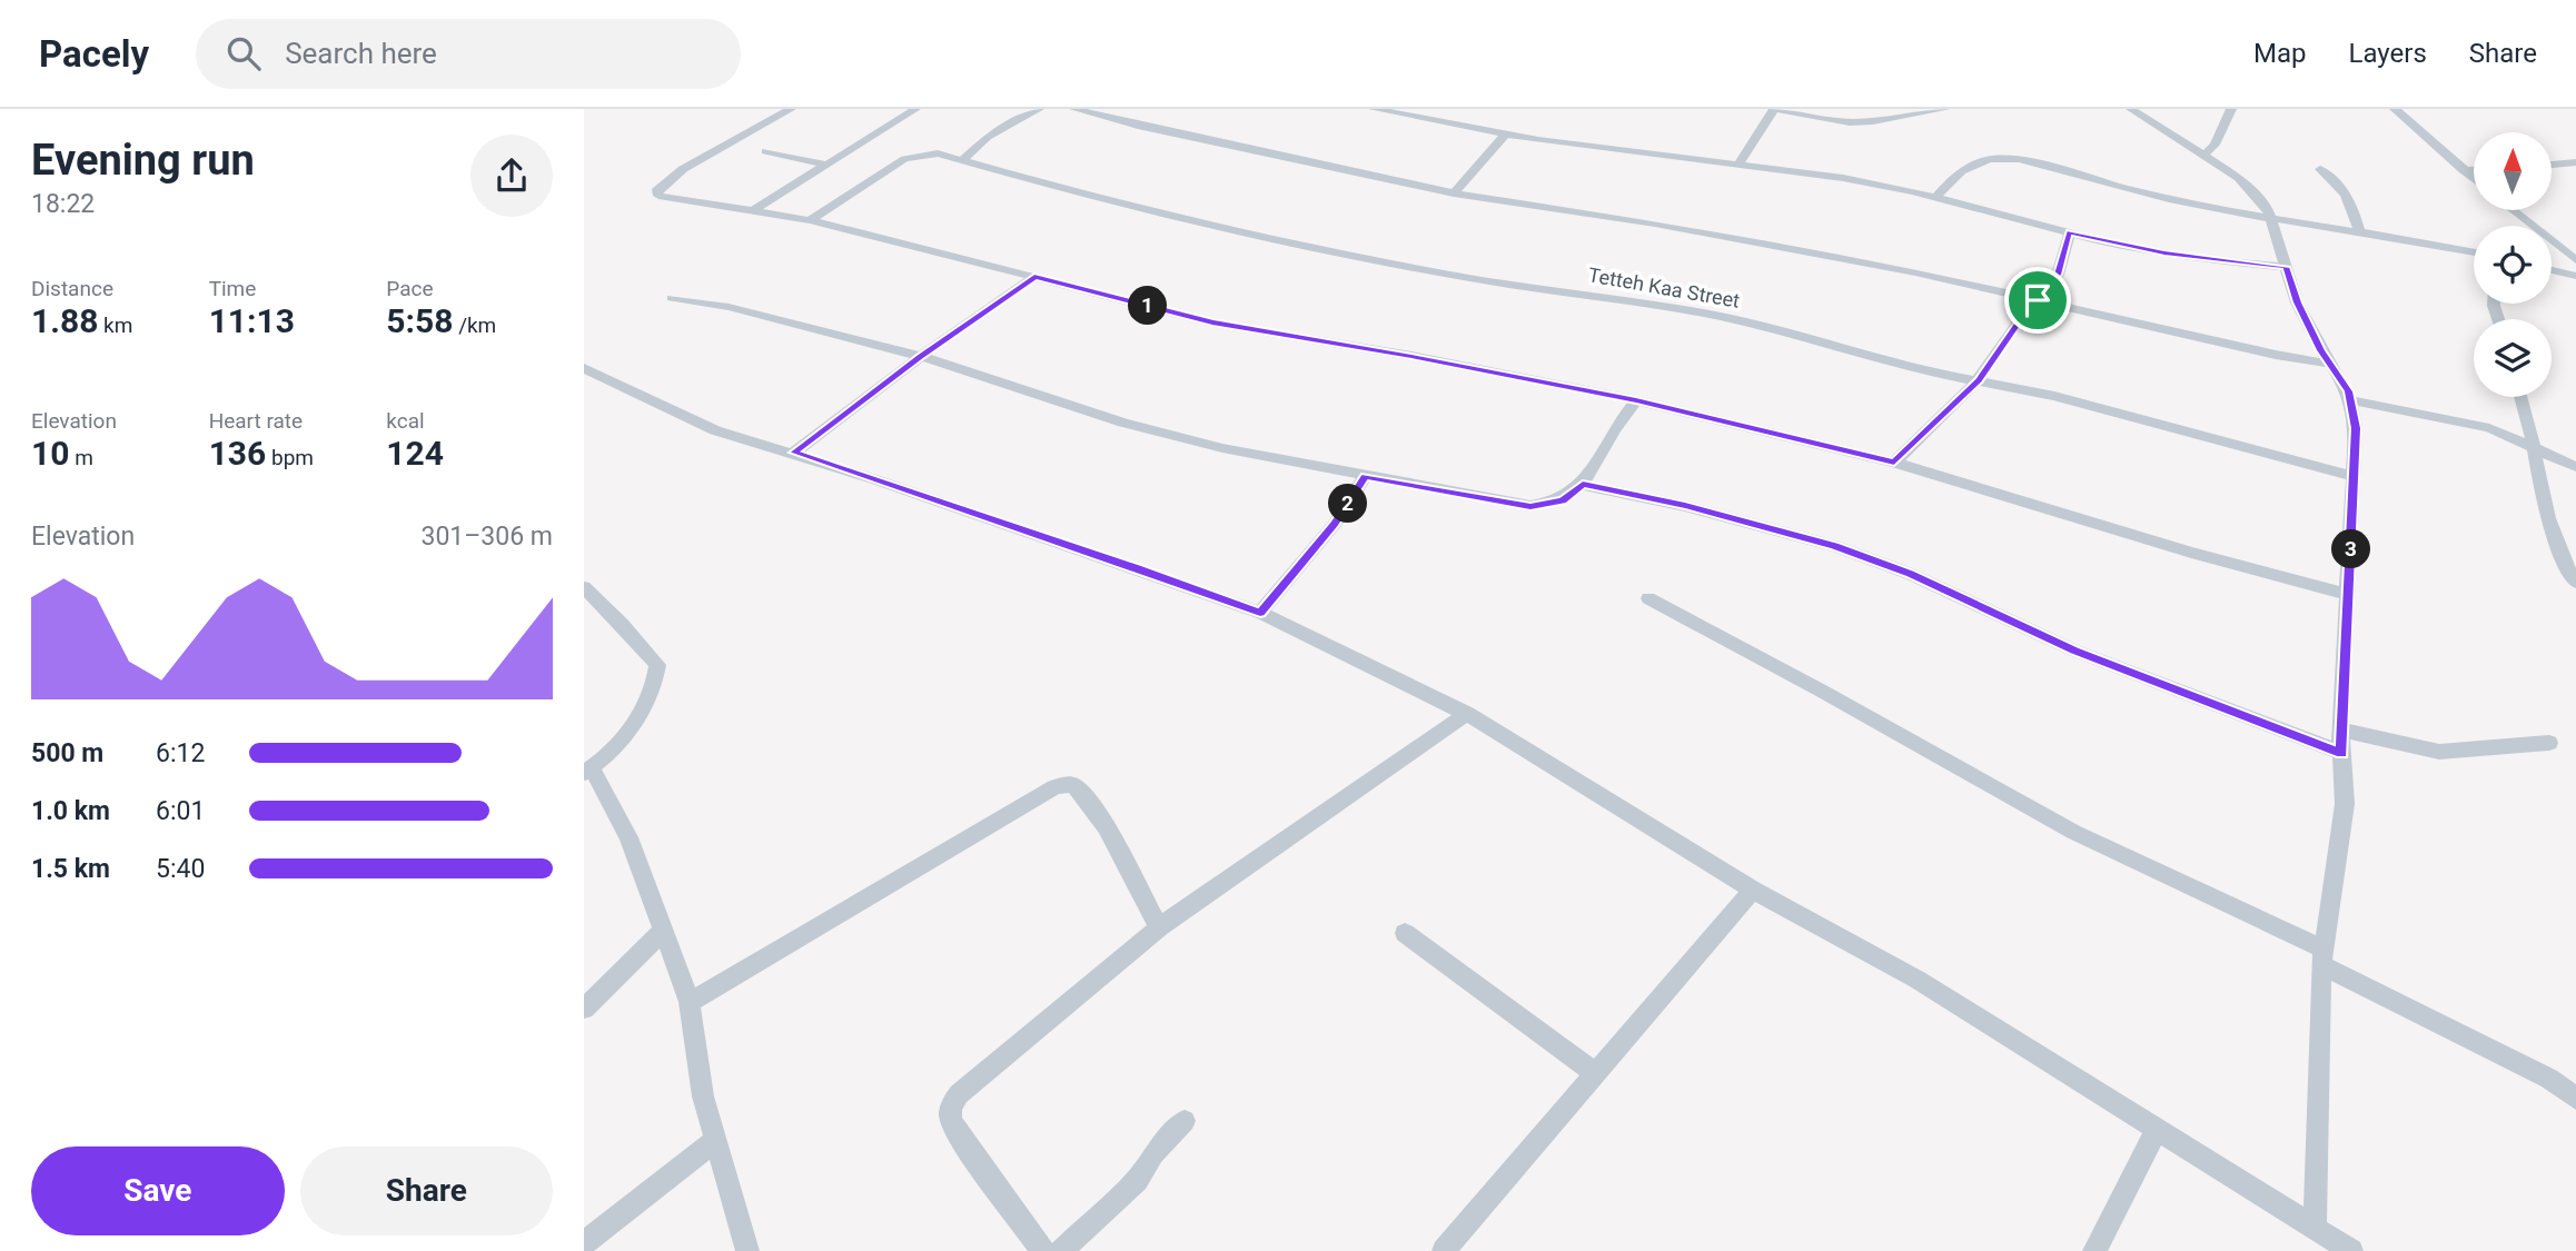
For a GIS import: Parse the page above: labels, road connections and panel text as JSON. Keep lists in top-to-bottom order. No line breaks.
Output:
{"streets":{"street":["Tetteh Kaa Street"]},"north":"top","page":{"header":"Pacely","search":"Search here","nav":["Map","Layers","Share"],"heading":["Evening run","18:22"],"stats":[["Distance","1.88 km"],["Time","11:13"],["Pace","5:58 /km"],["Elevation","10 m"],["Heart rate","136 bpm"],["kcal","124"]],"pins":["1","2","3"],"chart":["Elevation","301–306 m"],"list":[{"name":"500 m","note":"6:12"},{"name":"1.0 km","note":"6:01"},{"name":"1.5 km","note":"5:40"}],"buttons":["Save","Share"]}}
